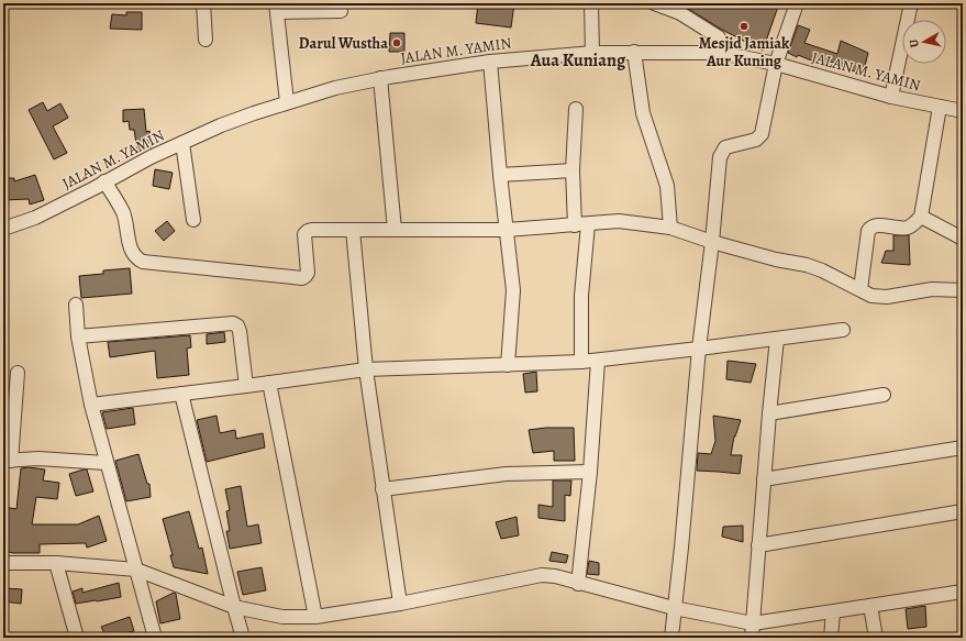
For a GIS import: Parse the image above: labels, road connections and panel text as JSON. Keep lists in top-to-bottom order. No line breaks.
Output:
{"streets":{"street":["JALAN M. YAMIN"]},"districts":["Aua Kuniang"],"places":["Mesjid Jamiak Aur Kuning","Darul Wustha"],"north":"left"}
